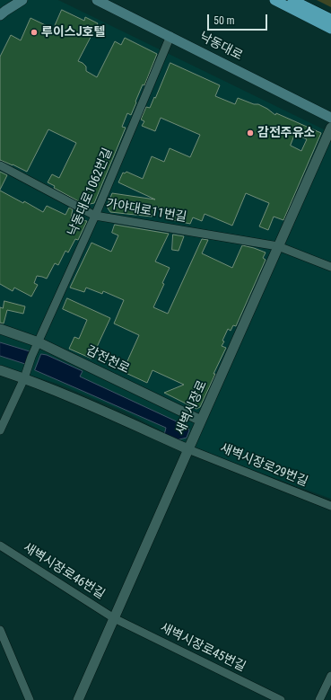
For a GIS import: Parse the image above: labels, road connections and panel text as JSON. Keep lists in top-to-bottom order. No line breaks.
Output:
{"streets":{"main road":["낙동대로"],"street":["낙동대로1062번길","가야대로11번길","감전천로","새벽시장로","새벽시장로29번길","새벽시장로46번길","새벽시장로45번길"]},"crossings":[["낙동대로","낙동대로1062번길"],["낙동대로1062번길","가야대로11번길"],["낙동대로1062번길","감전천로"],["가야대로11번길","새벽시장로"],["감전천로","새벽시장로"],["새벽시장로","새벽시장로29번길"],["새벽시장로","새벽시장로46번길"],["새벽시장로","새벽시장로45번길"],["새벽시장로46번길","새벽시장로45번길"]],"places":["루이스J호텔","감전주유소"],"scale_bar":"50 m"}
